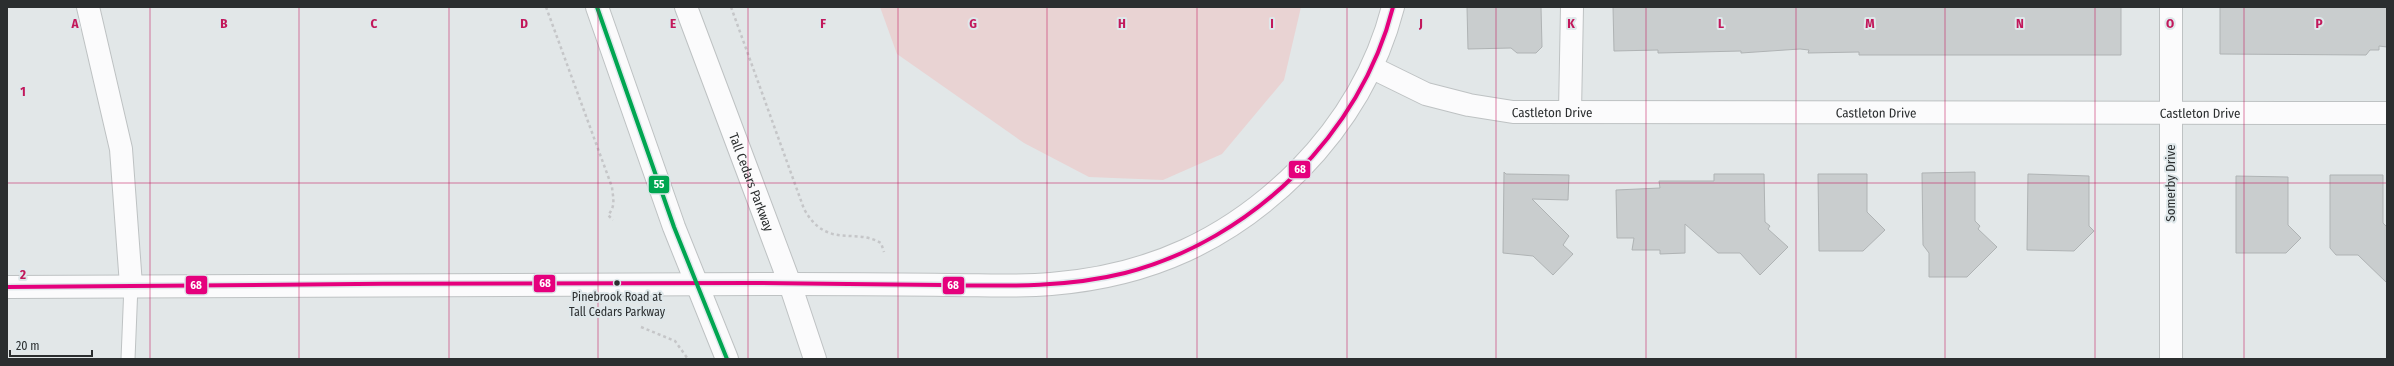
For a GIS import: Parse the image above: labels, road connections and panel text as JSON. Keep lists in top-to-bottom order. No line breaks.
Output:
{"streets":{"street":["Castleton Drive","Tall Cedars Parkway","Somerby Drive"]},"crossings":[["Castleton Drive","Somerby Drive"]],"places":["Pinebrook Road at Tall Cedars Parkway"],"lines":["transit line 68","transit line 55"],"scale_bar":"20 m","grid":{"columns":["A","B","C","D","E","F","G","H","I","J","K","L","M","N","O","P"],"rows":["1","2"]}}
